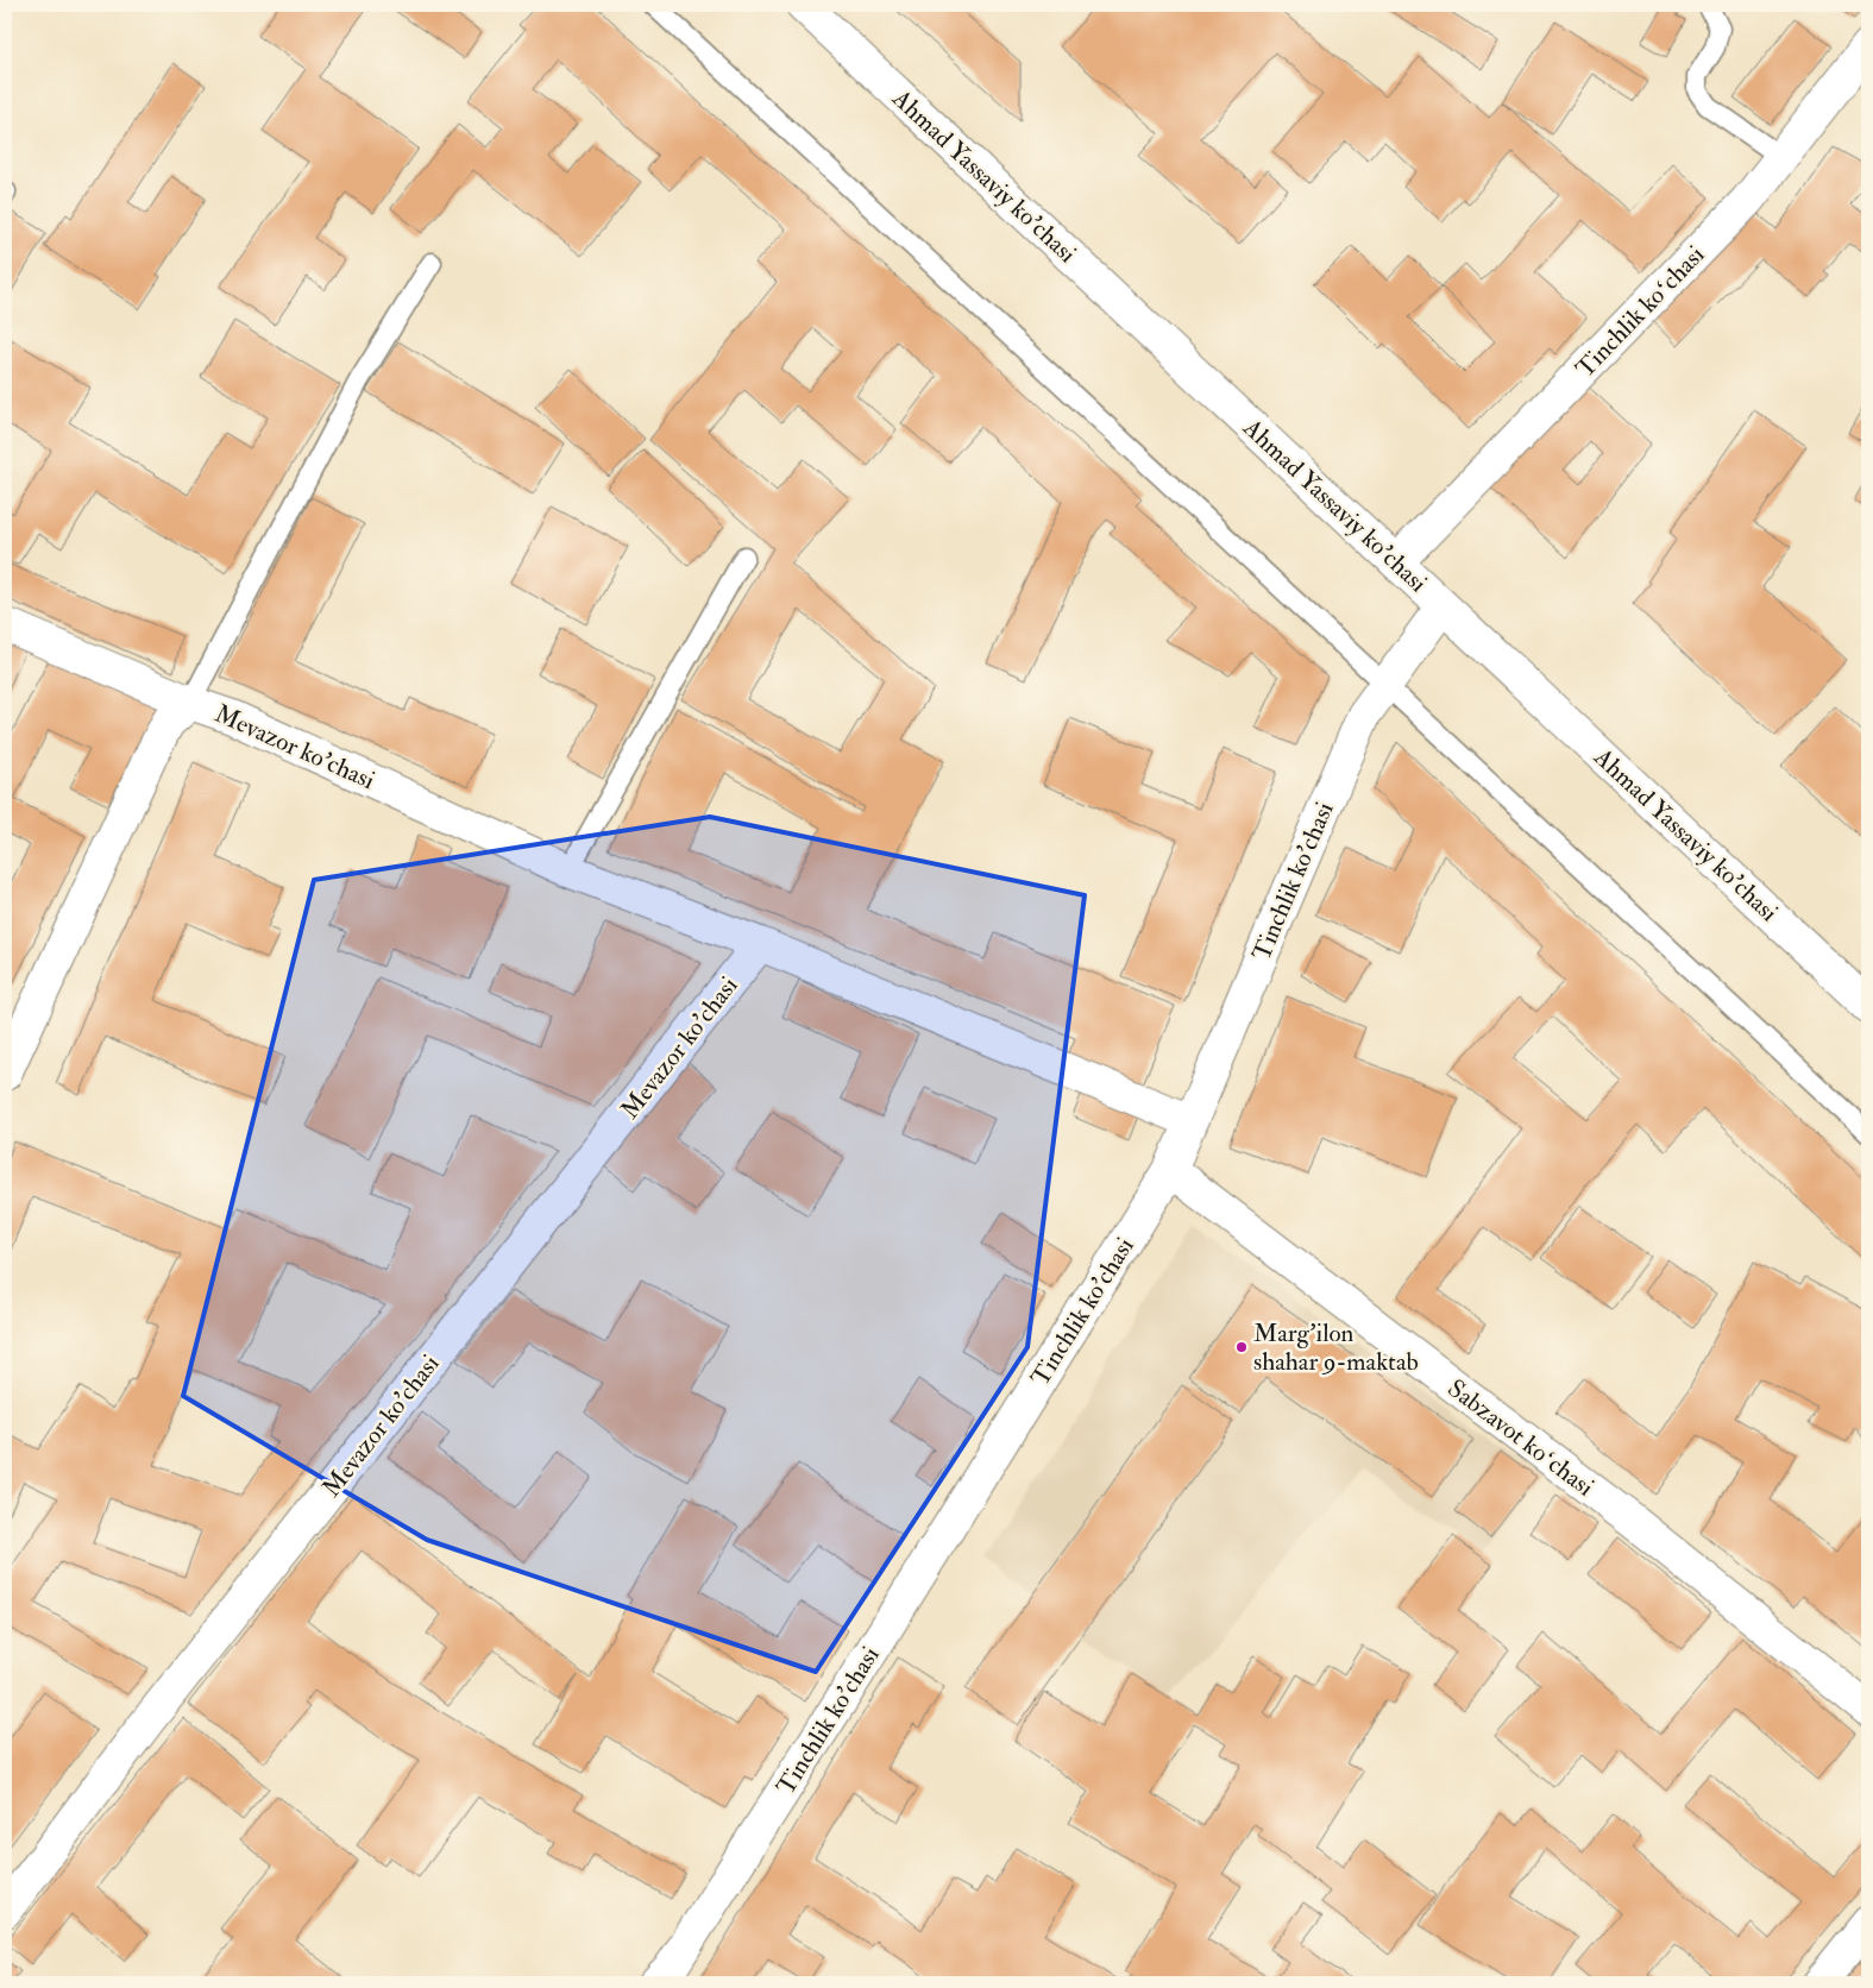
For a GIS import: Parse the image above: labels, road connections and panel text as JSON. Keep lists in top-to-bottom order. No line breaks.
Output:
{"streets":{"street":["Ahmad Yassaviy ko'chasi","Tinchlik koʻchasi","Mevazor ko'chasi","Tinchlik ko'chasi","Sabzavot koʻchasi"]},"crossings":[["Ahmad Yassaviy ko'chasi","Tinchlik koʻchasi"],["Ahmad Yassaviy ko'chasi","Tinchlik ko'chasi"],["Mevazor ko'chasi","Tinchlik ko'chasi"],["Tinchlik ko'chasi","Sabzavot koʻchasi"]],"places":["Marg'ilon shahar 9-maktab"]}
